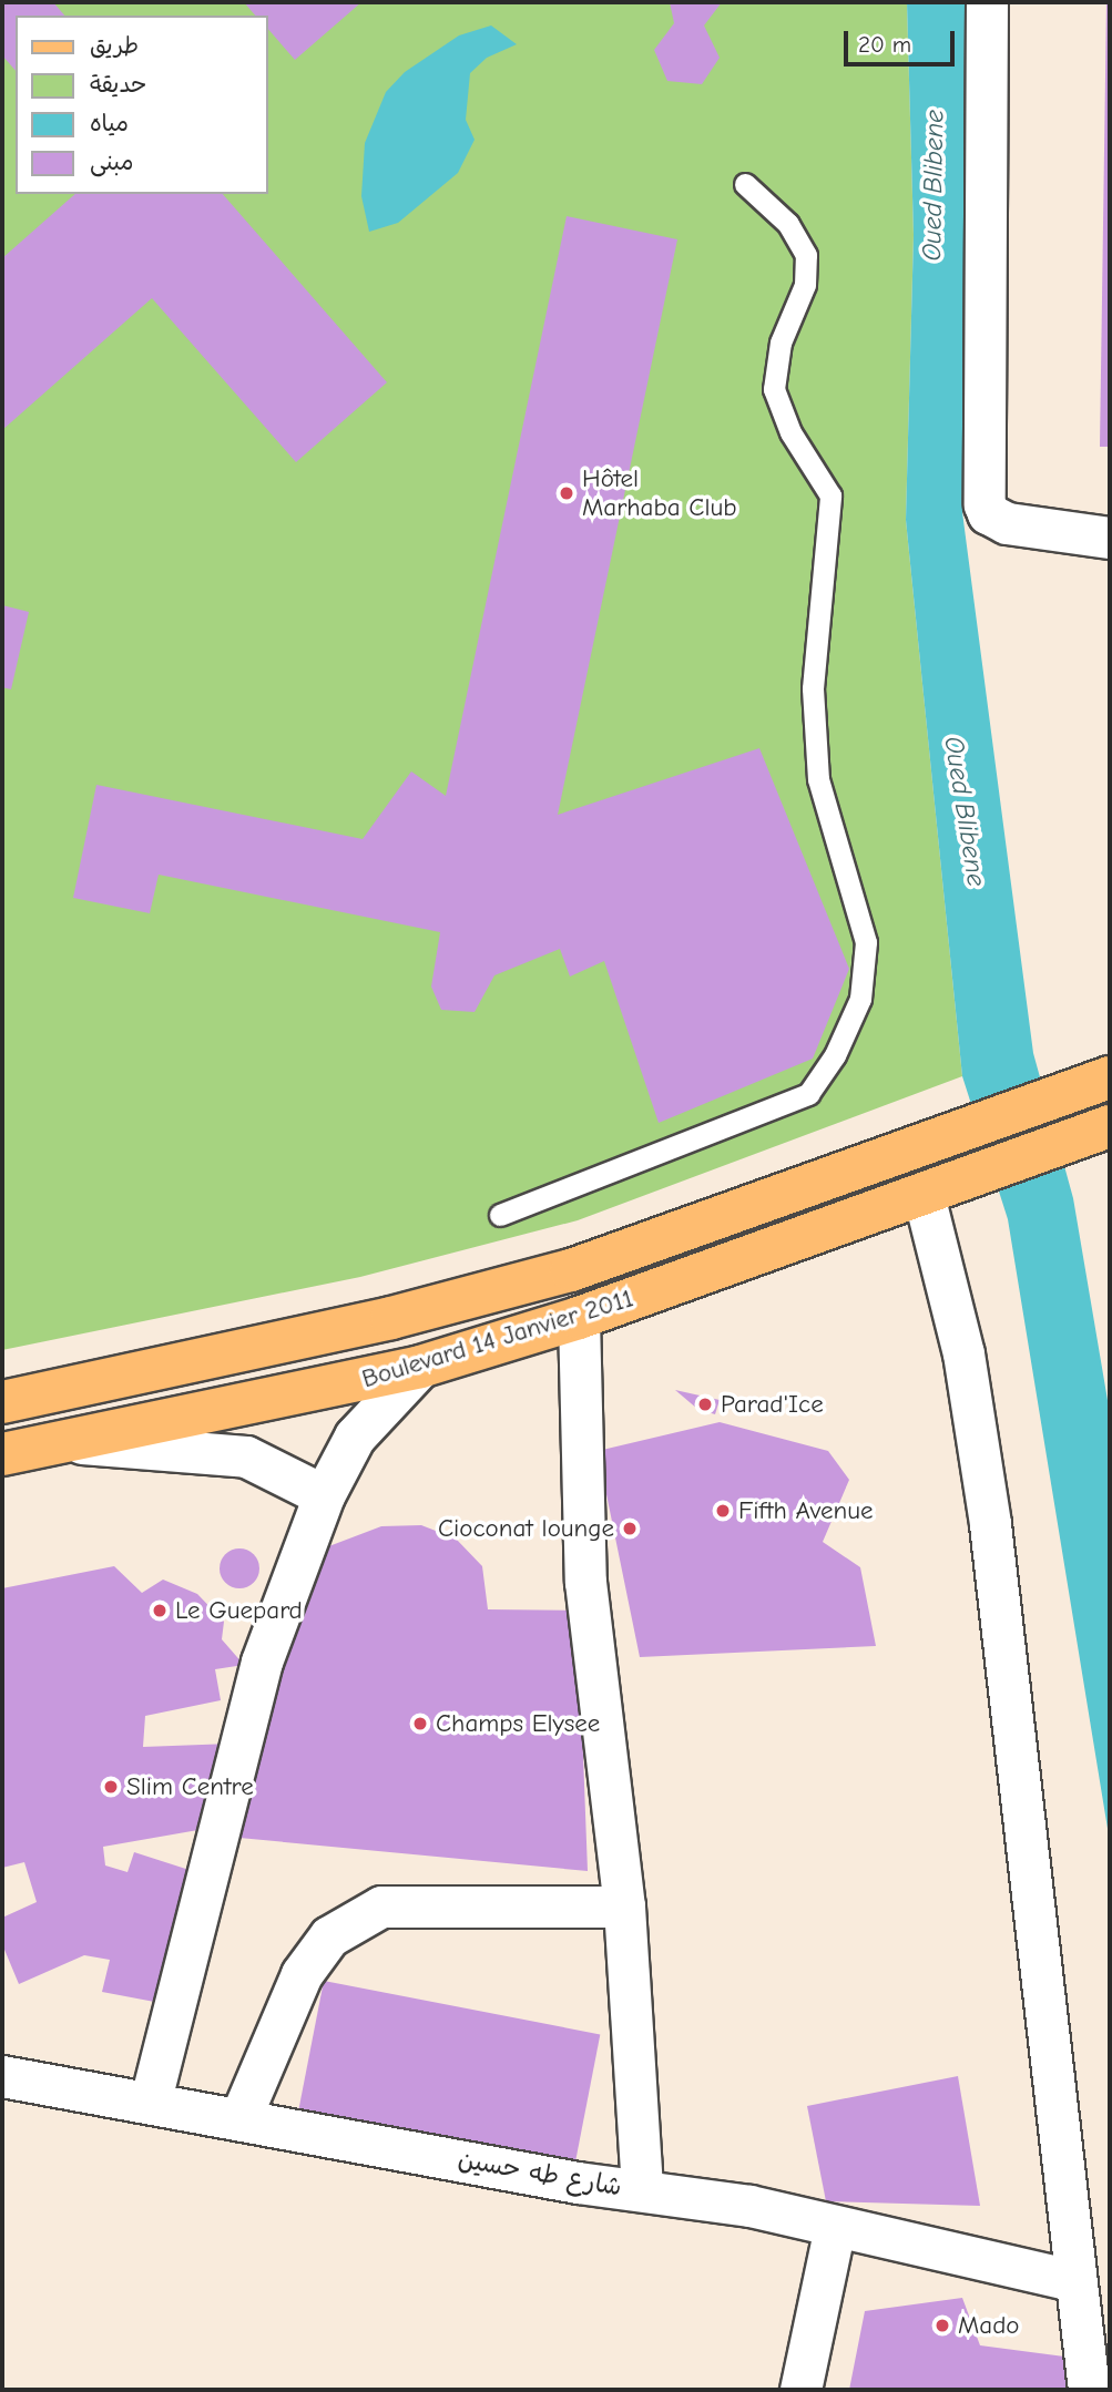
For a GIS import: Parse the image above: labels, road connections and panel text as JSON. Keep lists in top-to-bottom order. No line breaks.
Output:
{"streets":{"main road":["Boulevard 14 Janvier 2011"],"street":["شارع طه حسين"]},"water":["Oued Blibene"],"places":["Hôtel Marhaba Club","Parad'Ice","Fifth Avenue","Cioconat lounge","Le Guepard","Champs Elysee","Slim Centre","Mado"],"legend":["طريق","حديقة","مياه","مبنى"],"scale_bar":"20 m"}
